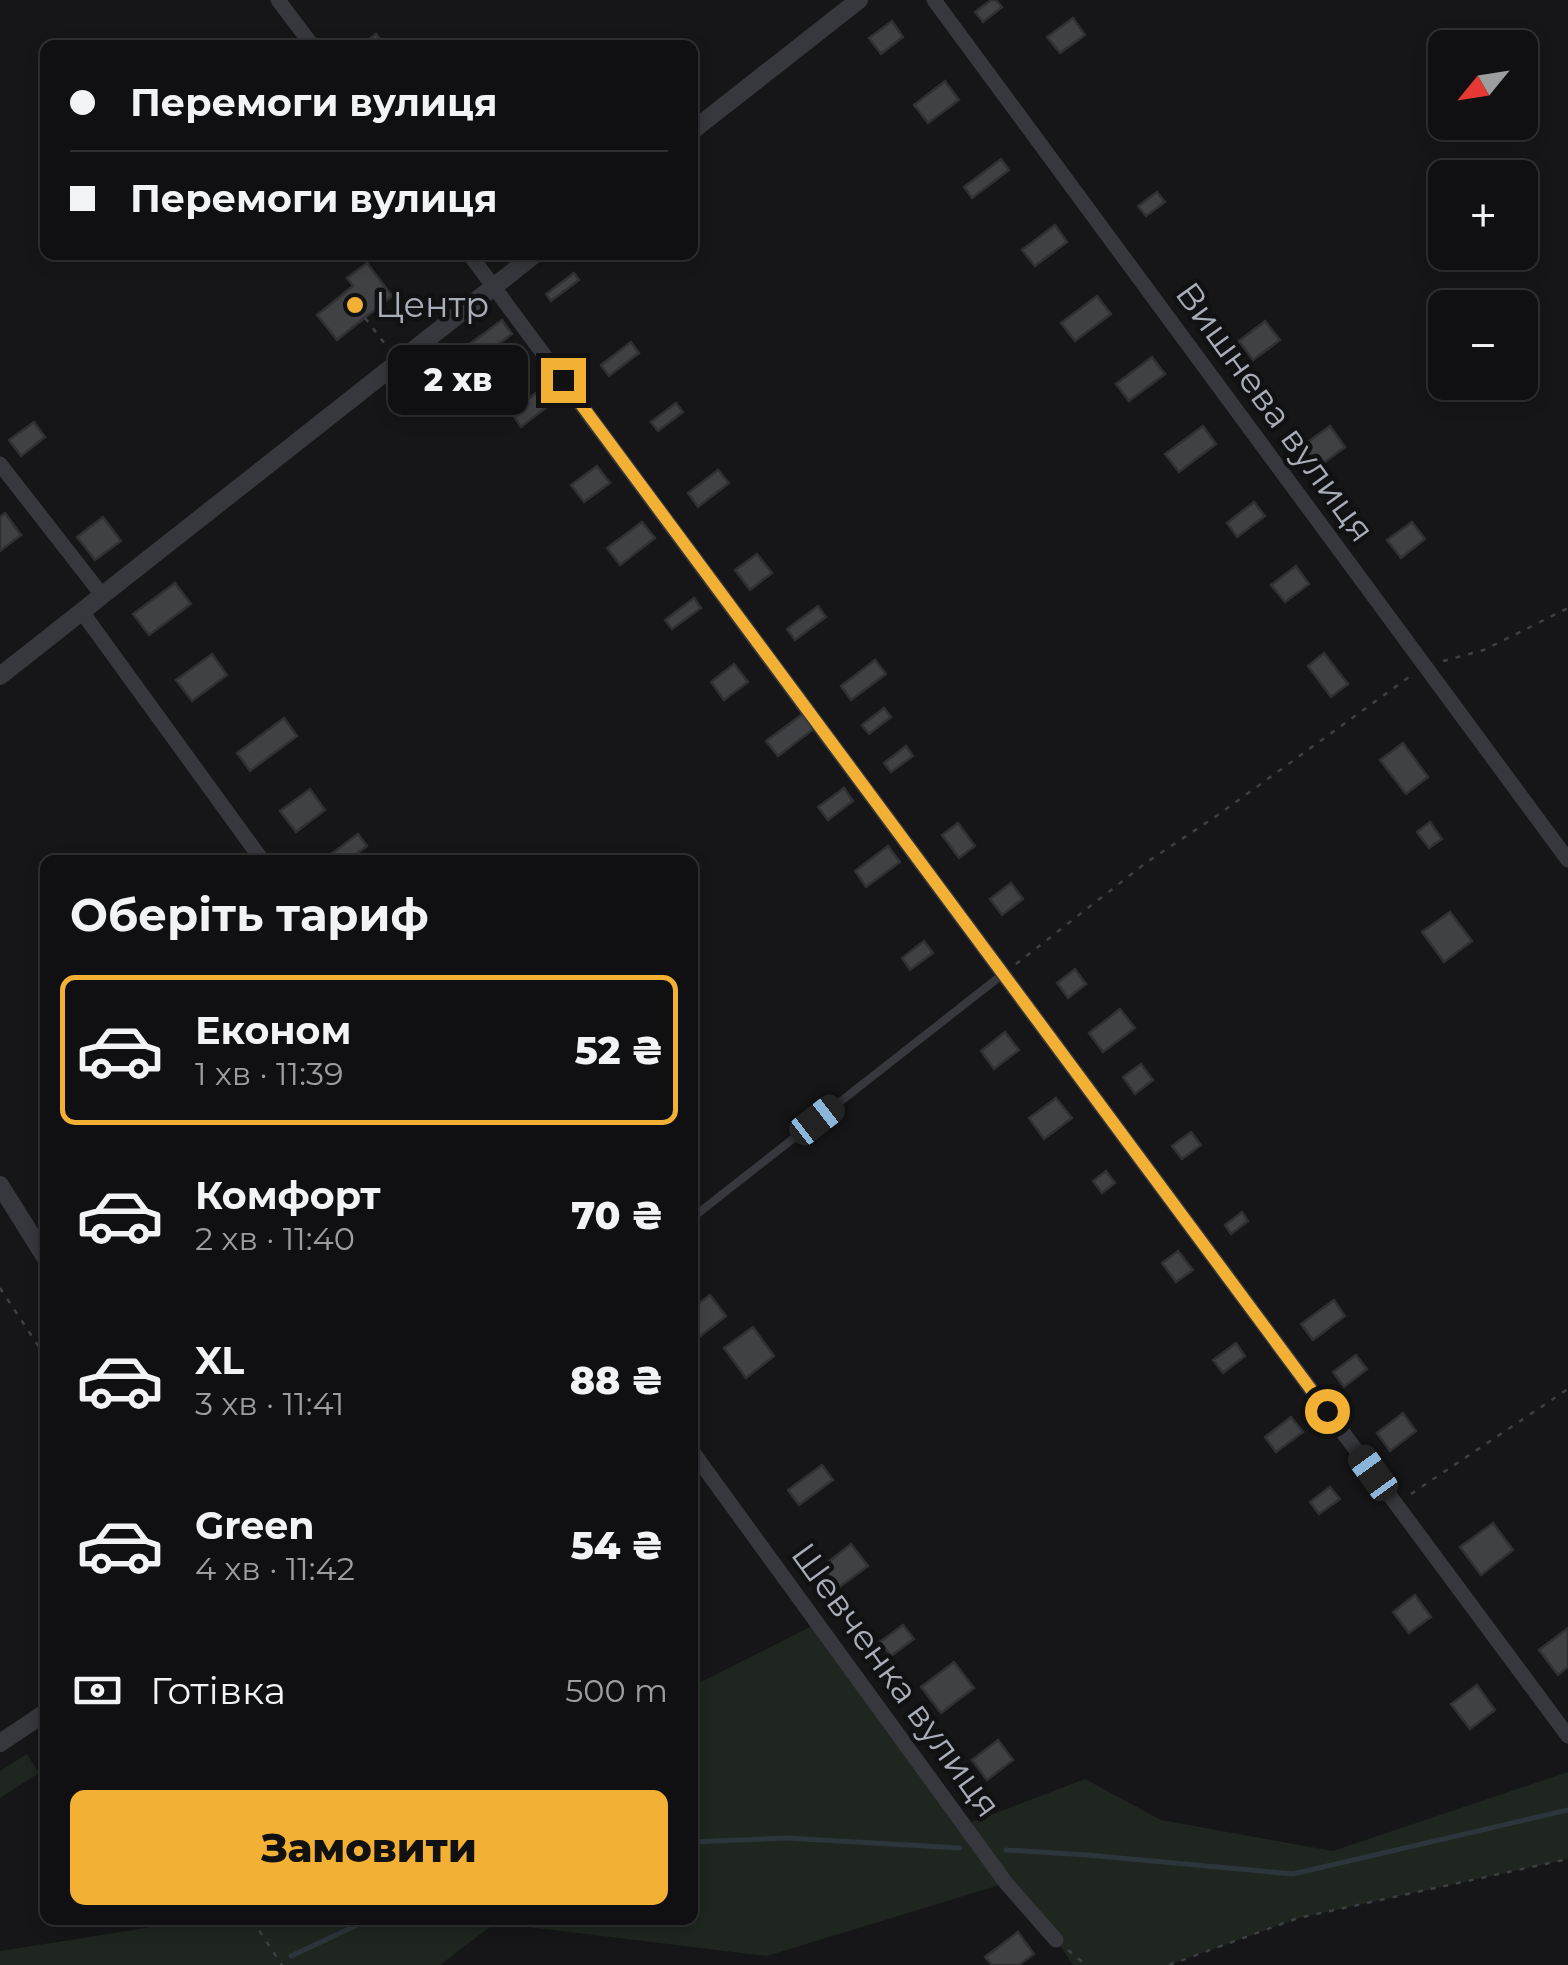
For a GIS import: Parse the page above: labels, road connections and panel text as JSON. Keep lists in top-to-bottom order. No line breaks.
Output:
{"streets":{"street":["Вишнева вулиця","Шевченка вулиця"]},"places":["Центр"],"north":"bottom left","page":{"map_buttons":["+","−"],"banner":["Перемоги вулиця","Перемоги вулиця"],"bubble":"2 хв","heading":"Оберіть тариф","list":[{"name":"Економ","note":"1 хв · 11:39","value":"52 ₴"},{"name":"Комфорт","note":"2 хв · 11:40","value":"70 ₴"},{"name":"XL","note":"3 хв · 11:41","value":"88 ₴"},{"name":"Green","note":"4 хв · 11:42","value":"54 ₴"}],"pay":["Готівка","500 m"],"buttons":"Замовити"}}
